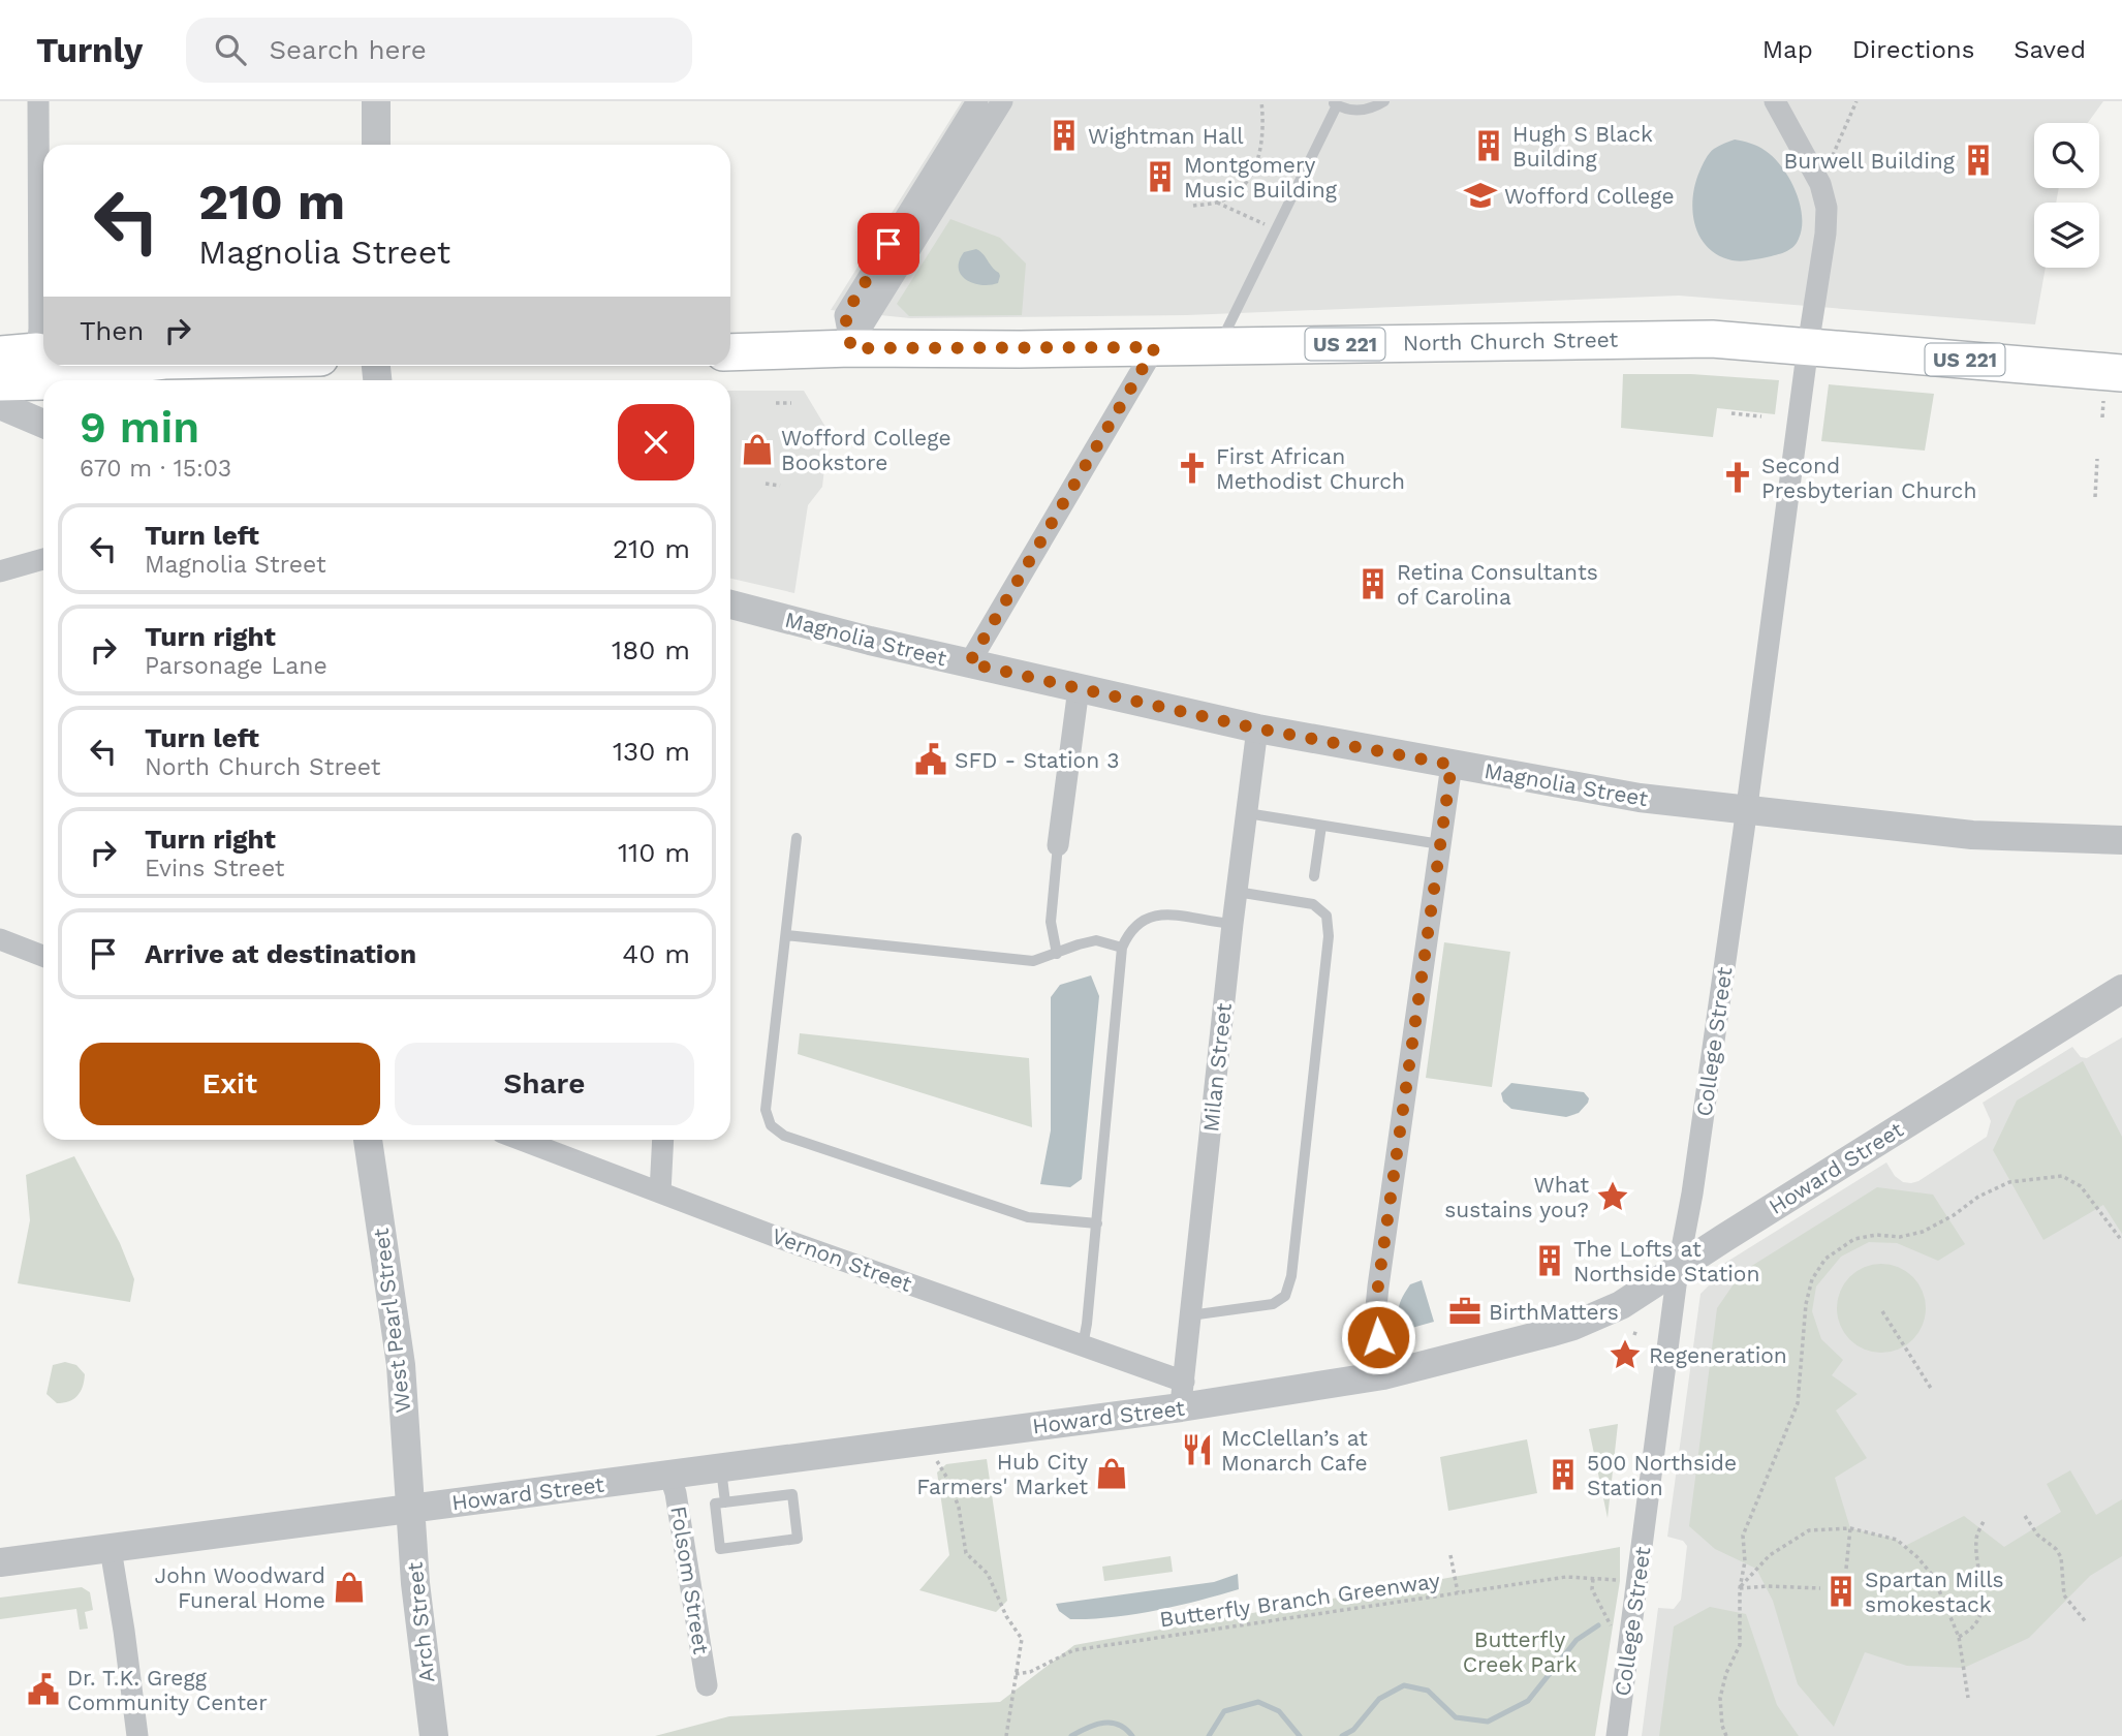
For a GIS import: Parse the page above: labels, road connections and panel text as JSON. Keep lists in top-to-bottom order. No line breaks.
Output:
{"streets":{"main road":["North Church Street","US 221"],"street":["Magnolia Street","College Street","Milan Street","Howard Street","Vernon Street","West Pearl Street","Folsom Street","Arch Street"],"path":["Butterfly Branch Greenway"]},"crossings":[["North Church Street","College Street"],["Magnolia Street","College Street"],["Magnolia Street","Milan Street"],["College Street","Howard Street"],["Milan Street","Howard Street"],["Milan Street","Vernon Street"],["Howard Street","Vernon Street"],["Howard Street","West Pearl Street"],["Howard Street","Folsom Street"],["Howard Street","Arch Street"],["West Pearl Street","Arch Street"]],"parks":["Butterfly Creek Park"],"places":{"building":["Wightman Hall","Hugh S Black Building","Burwell Building","Montgomery Music Building","Retina Consultants of Carolina","The Lofts at Northside Station","500 Northside Station","Spartan Mills smokestack"],"school or university":["Wofford College"],"shop":["Wofford College Bookstore","Hub City Farmers' Market","John Woodward Funeral Home"],"church":["First African Methodist Church","Second Presbyterian Church"],"public building":["SFD - Station 3","Dr. T.K. Gregg Community Center"],"place":["What sustains you?","Regeneration"],"office":["BirthMatters"],"restaurant":["McClellan’s at Monarch Cafe"]},"page":{"header":"Turnly","search":"Search here","nav":["Map","Directions","Saved"],"turn":["210 m","Magnolia Street"],"then":"Then","heading":["9 min","670 m · 15:03"],"list":[{"name":"Turn left","note":"Magnolia Street","value":"210 m"},{"name":"Turn right","note":"Parsonage Lane","value":"180 m"},{"name":"Turn left","note":"North Church Street","value":"130 m"},{"name":"Turn right","note":"Evins Street","value":"110 m"},{"name":"Arrive at destination","value":"40 m"}],"buttons":["Exit","Share"]}}
